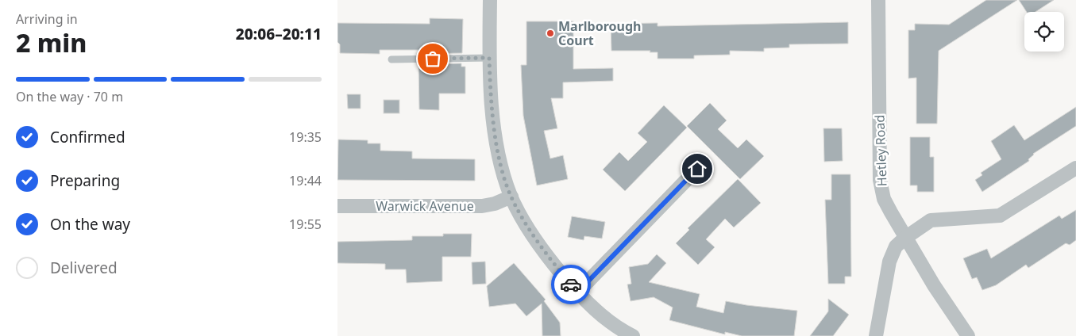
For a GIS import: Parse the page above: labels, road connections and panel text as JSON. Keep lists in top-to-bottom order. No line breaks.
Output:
{"streets":{"street":["Hetley Road","Warwick Avenue"]},"places":["Marlborough Court"],"page":{"heading":["2 min","Arriving in","20:06–20:11"],"bar":"On the way · 70 m","list":[["Confirmed","19:35"],["Preparing","19:44"],["On the way","19:55"],"Delivered"]}}
